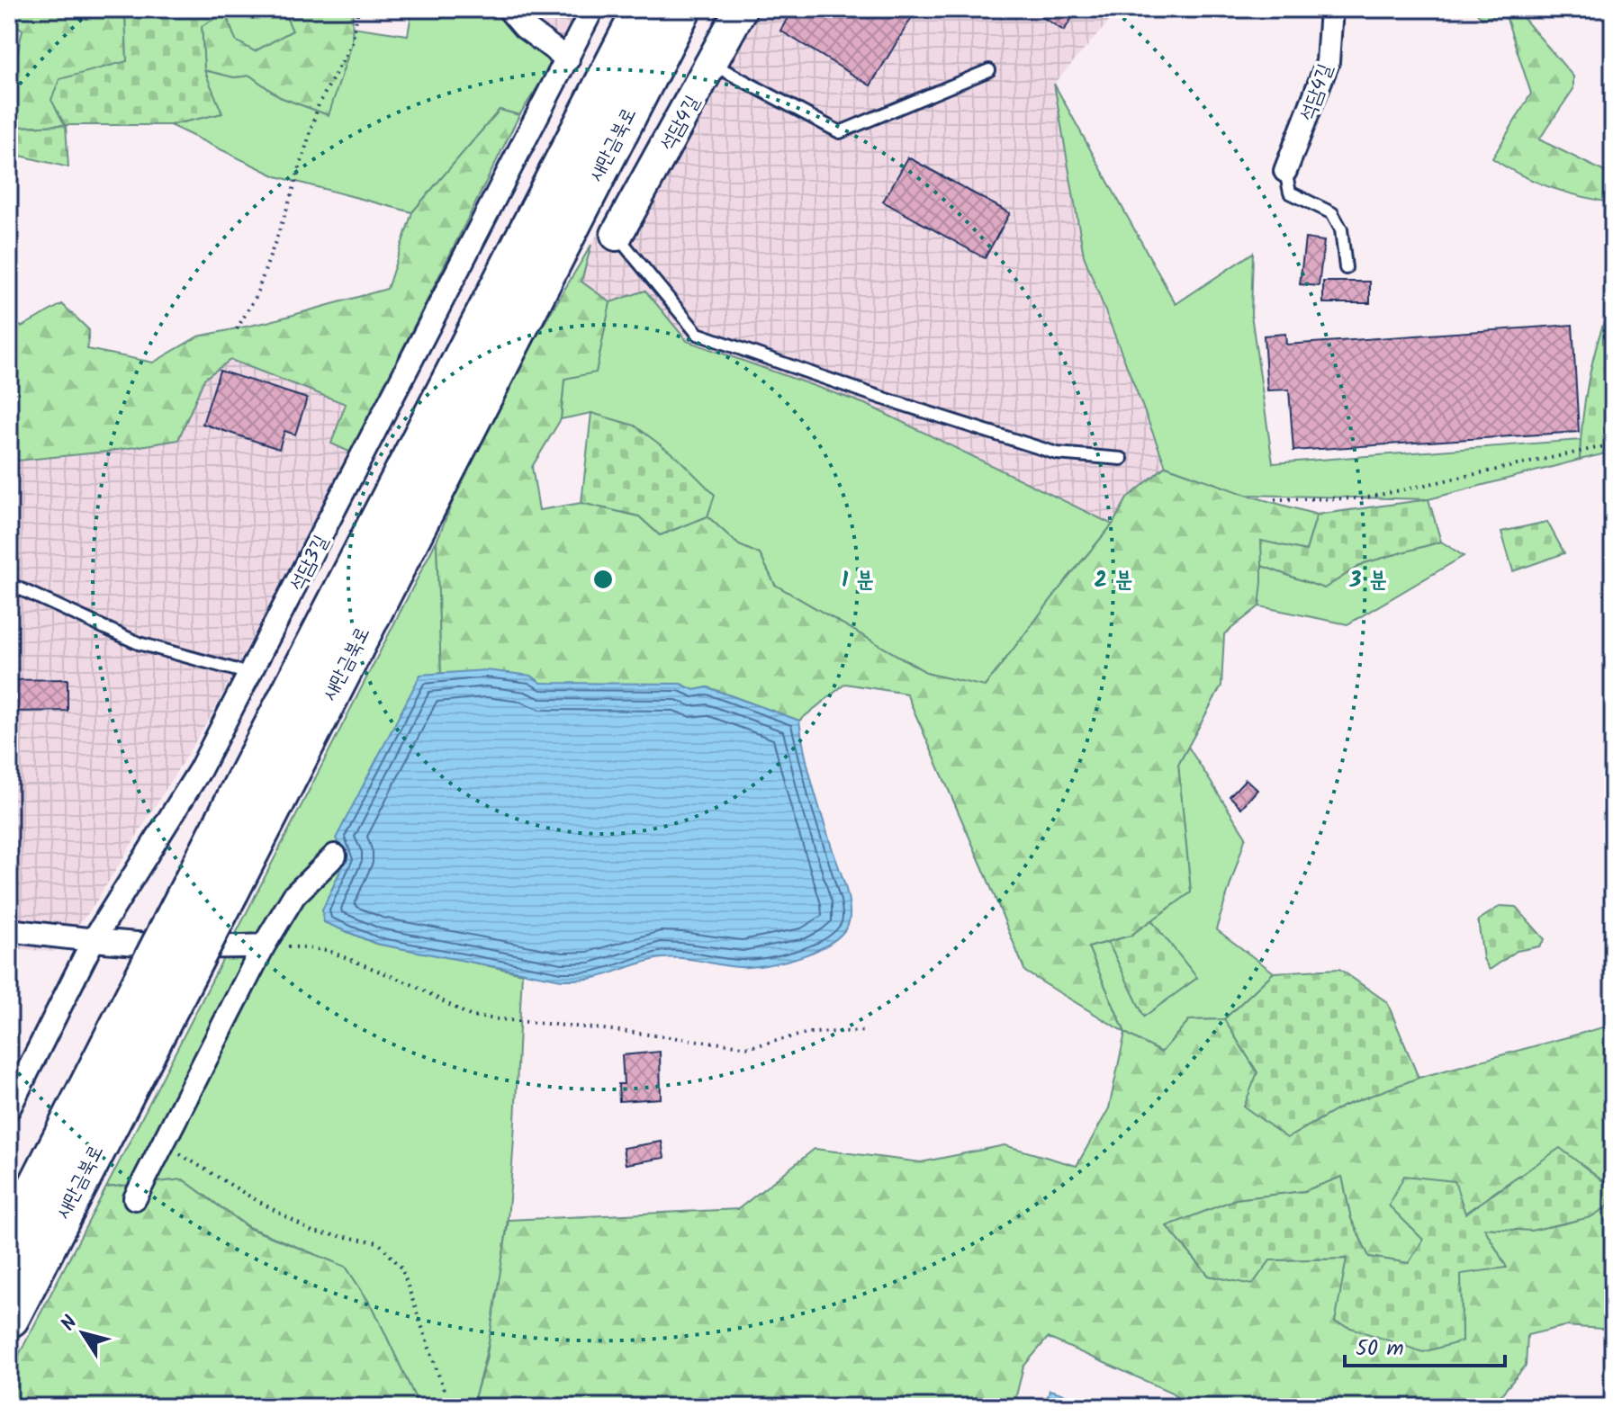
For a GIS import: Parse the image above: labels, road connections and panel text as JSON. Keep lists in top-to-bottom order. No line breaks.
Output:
{"streets":{"highway":["새만금북로"],"street":["석담4길","석담3길"]},"scale_bar":"50 m","north":"top left","rings":["1 분","2 분","3 분"]}
